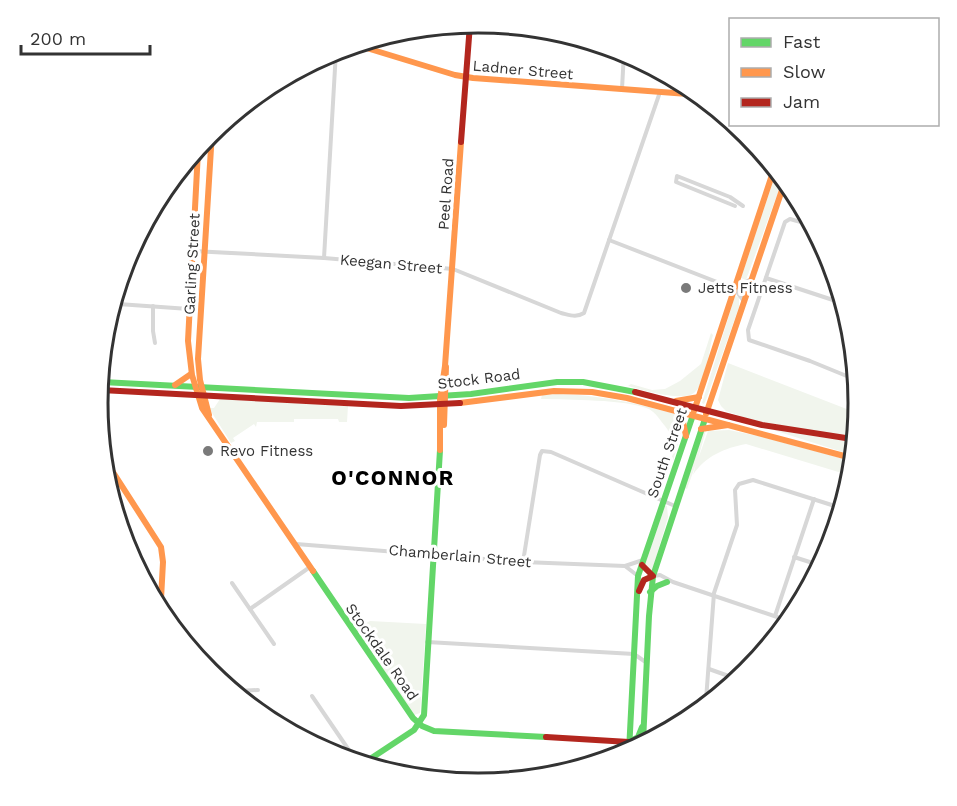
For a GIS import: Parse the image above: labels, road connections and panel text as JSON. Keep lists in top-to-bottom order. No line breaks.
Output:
{"streets":{"main road":["Ladner Street","Peel Road","Garling Street","Stock Road","South Street","Stockdale Road"],"street":["Keegan Street","Chamberlain Street"]},"crossings":[["Ladner Street","Peel Road"],["Peel Road","Keegan Street"],["Peel Road","Stock Road"],["Peel Road","Chamberlain Street"],["Peel Road","Stockdale Road"],["Garling Street","Keegan Street"],["Garling Street","Stock Road"],["Garling Street","Stockdale Road"],["Stock Road","South Street"],["Stock Road","Stockdale Road"],["South Street","Chamberlain Street"],["Chamberlain Street","Stockdale Road"]],"districts":["O'CONNOR"],"places":["Jetts Fitness","Revo Fitness"],"legend":["Fast","Slow","Jam"],"scale_bar":"200 m"}
